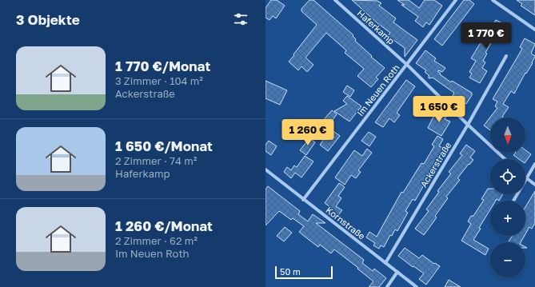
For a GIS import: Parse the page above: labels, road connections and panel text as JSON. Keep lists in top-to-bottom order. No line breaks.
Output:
{"streets":{"street":["Haferkamp","Im Neuen Roth","Ackerstraße","Kornstraße"]},"crossings":[["Haferkamp","Im Neuen Roth"],["Haferkamp","Ackerstraße"],["Im Neuen Roth","Kornstraße"],["Ackerstraße","Kornstraße"]],"scale_bar":"50 m","north":"bottom","page":{"heading":"3 Objekte","price":["1 770 €","1 650 €","1 260 €"],"list":[{"name":"1 770 €/Monat","note":"3 Zimmer · 104 m² · Ackerstraße"},{"name":"1 650 €/Monat","note":"2 Zimmer · 74 m² · Haferkamp"},{"name":"1 260 €/Monat","note":"2 Zimmer · 62 m² · Im Neuen Roth"}],"map_buttons":["+","−"],"scale":"50 m"}}
